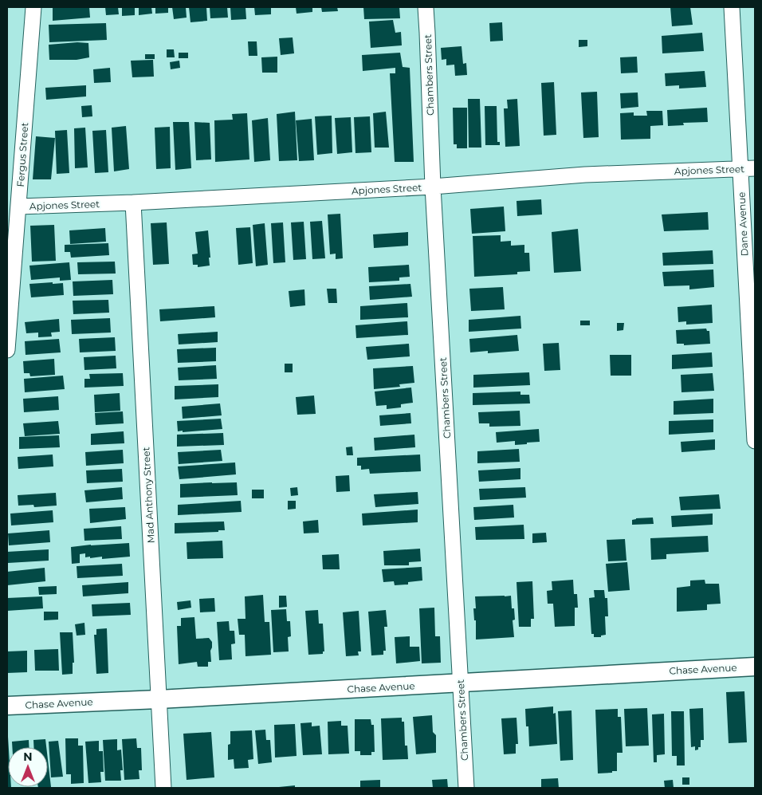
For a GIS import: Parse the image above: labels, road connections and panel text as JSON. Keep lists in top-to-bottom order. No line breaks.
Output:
{"streets":{"street":["Chambers Street","Fergus Street","Apjones Street","Dane Avenue","Mad Anthony Street","Chase Avenue"]},"crossings":[["Chambers Street","Apjones Street"],["Chambers Street","Chase Avenue"],["Fergus Street","Apjones Street"],["Apjones Street","Dane Avenue"],["Apjones Street","Mad Anthony Street"],["Mad Anthony Street","Chase Avenue"]],"north":"top"}
